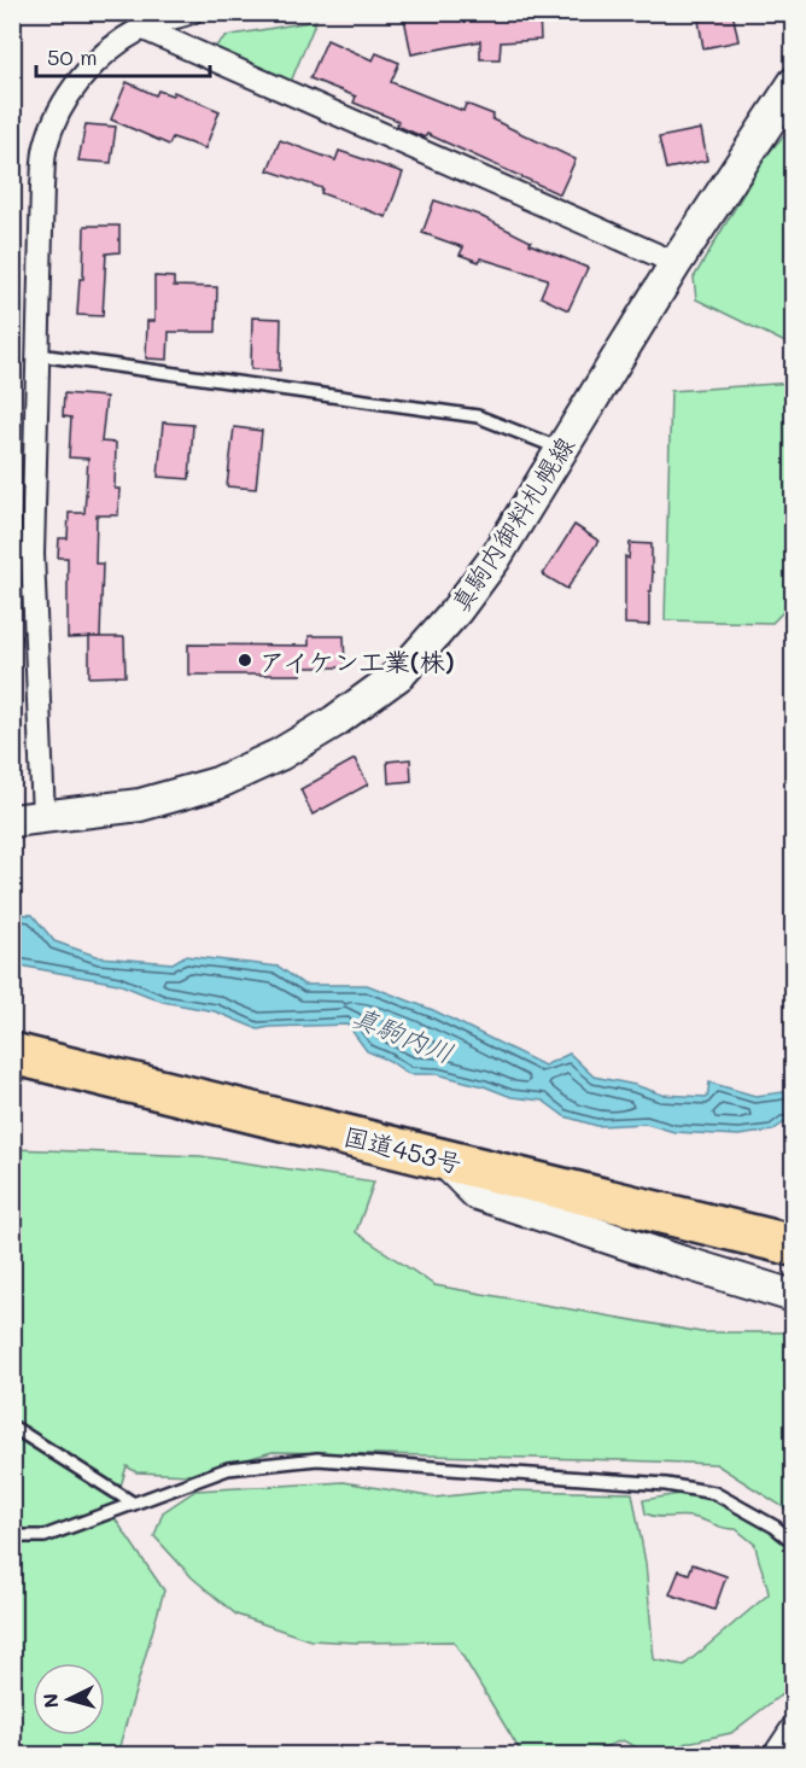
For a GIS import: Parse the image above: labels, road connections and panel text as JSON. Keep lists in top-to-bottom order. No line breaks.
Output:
{"streets":{"highway":["国道453号"],"main road":["真駒内御料札幌線"]},"water":["真駒内川"],"places":["アイケン工業(株)"],"scale_bar":"50 m","north":"left"}
